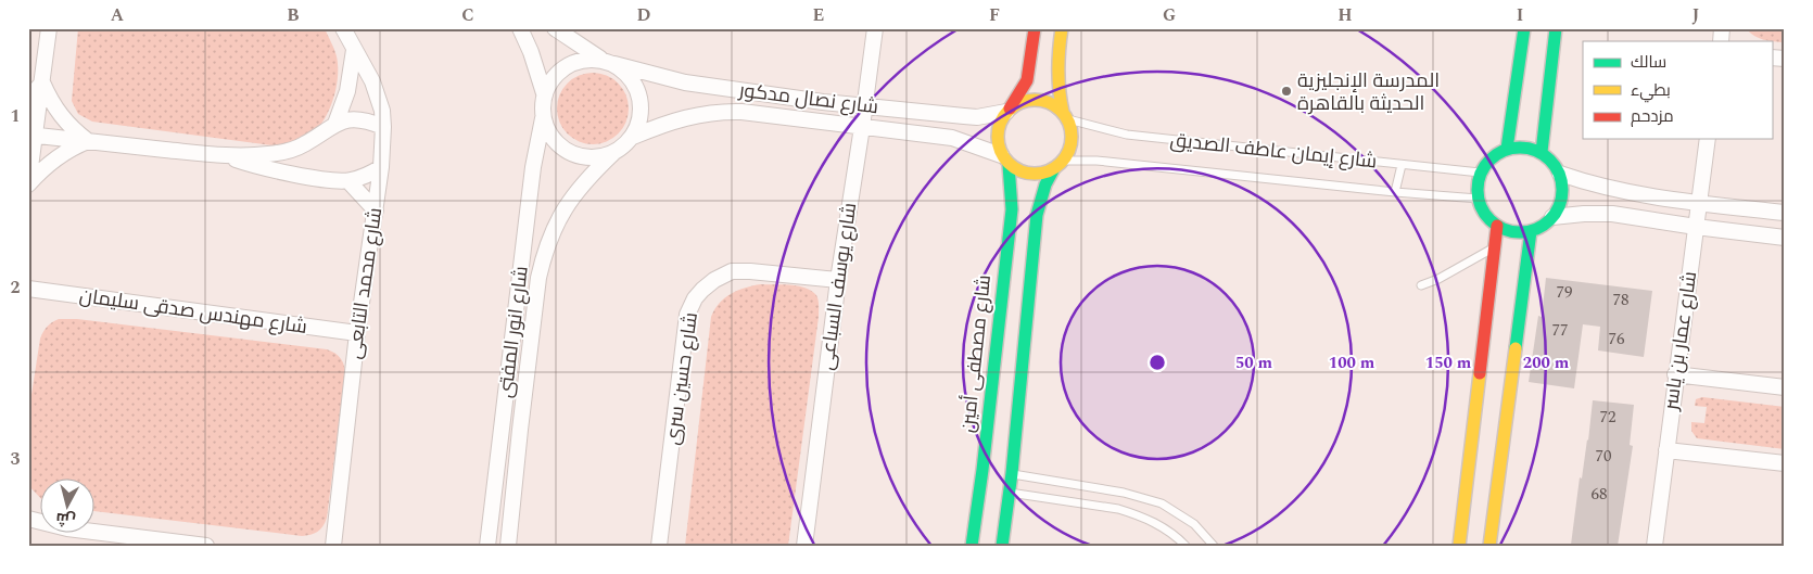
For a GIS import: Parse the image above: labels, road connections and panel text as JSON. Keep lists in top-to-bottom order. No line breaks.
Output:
{"streets":{"street":["شارع نصال مدكور","شارع محمد التابعى","شارع يوسف السباعى","شارع مهندس صدقى سليمان","شارع انور المفتى","شارع عمار بن ياسر","شارع مصطفى أمين","شارع حسين سرى"],"lane":["شارع إيمان عاطف الصديق"]},"crossings":[["شارع نصال مدكور","شارع إيمان عاطف الصديق"],["شارع نصال مدكور","شارع يوسف السباعى"],["شارع نصال مدكور","شارع انور المفتى"],["شارع نصال مدكور","شارع مصطفى أمين"],["شارع إيمان عاطف الصديق","شارع مصطفى أمين"],["شارع محمد التابعى","شارع مهندس صدقى سليمان"],["شارع يوسف السباعى","شارع حسين سرى"]],"places":["المدرسة الإنجليزية الحديثة بالقاهرة"],"house_numbers":["79","78","77","76","72","70","68"],"legend":["سالك","بطيء","مزدحم"],"north":"bottom","grid":{"columns":["A","B","C","D","E","F","G","H","I","J"],"rows":["1","2","3"]},"rings":["50 m","100 m","150 m","200 m"]}
